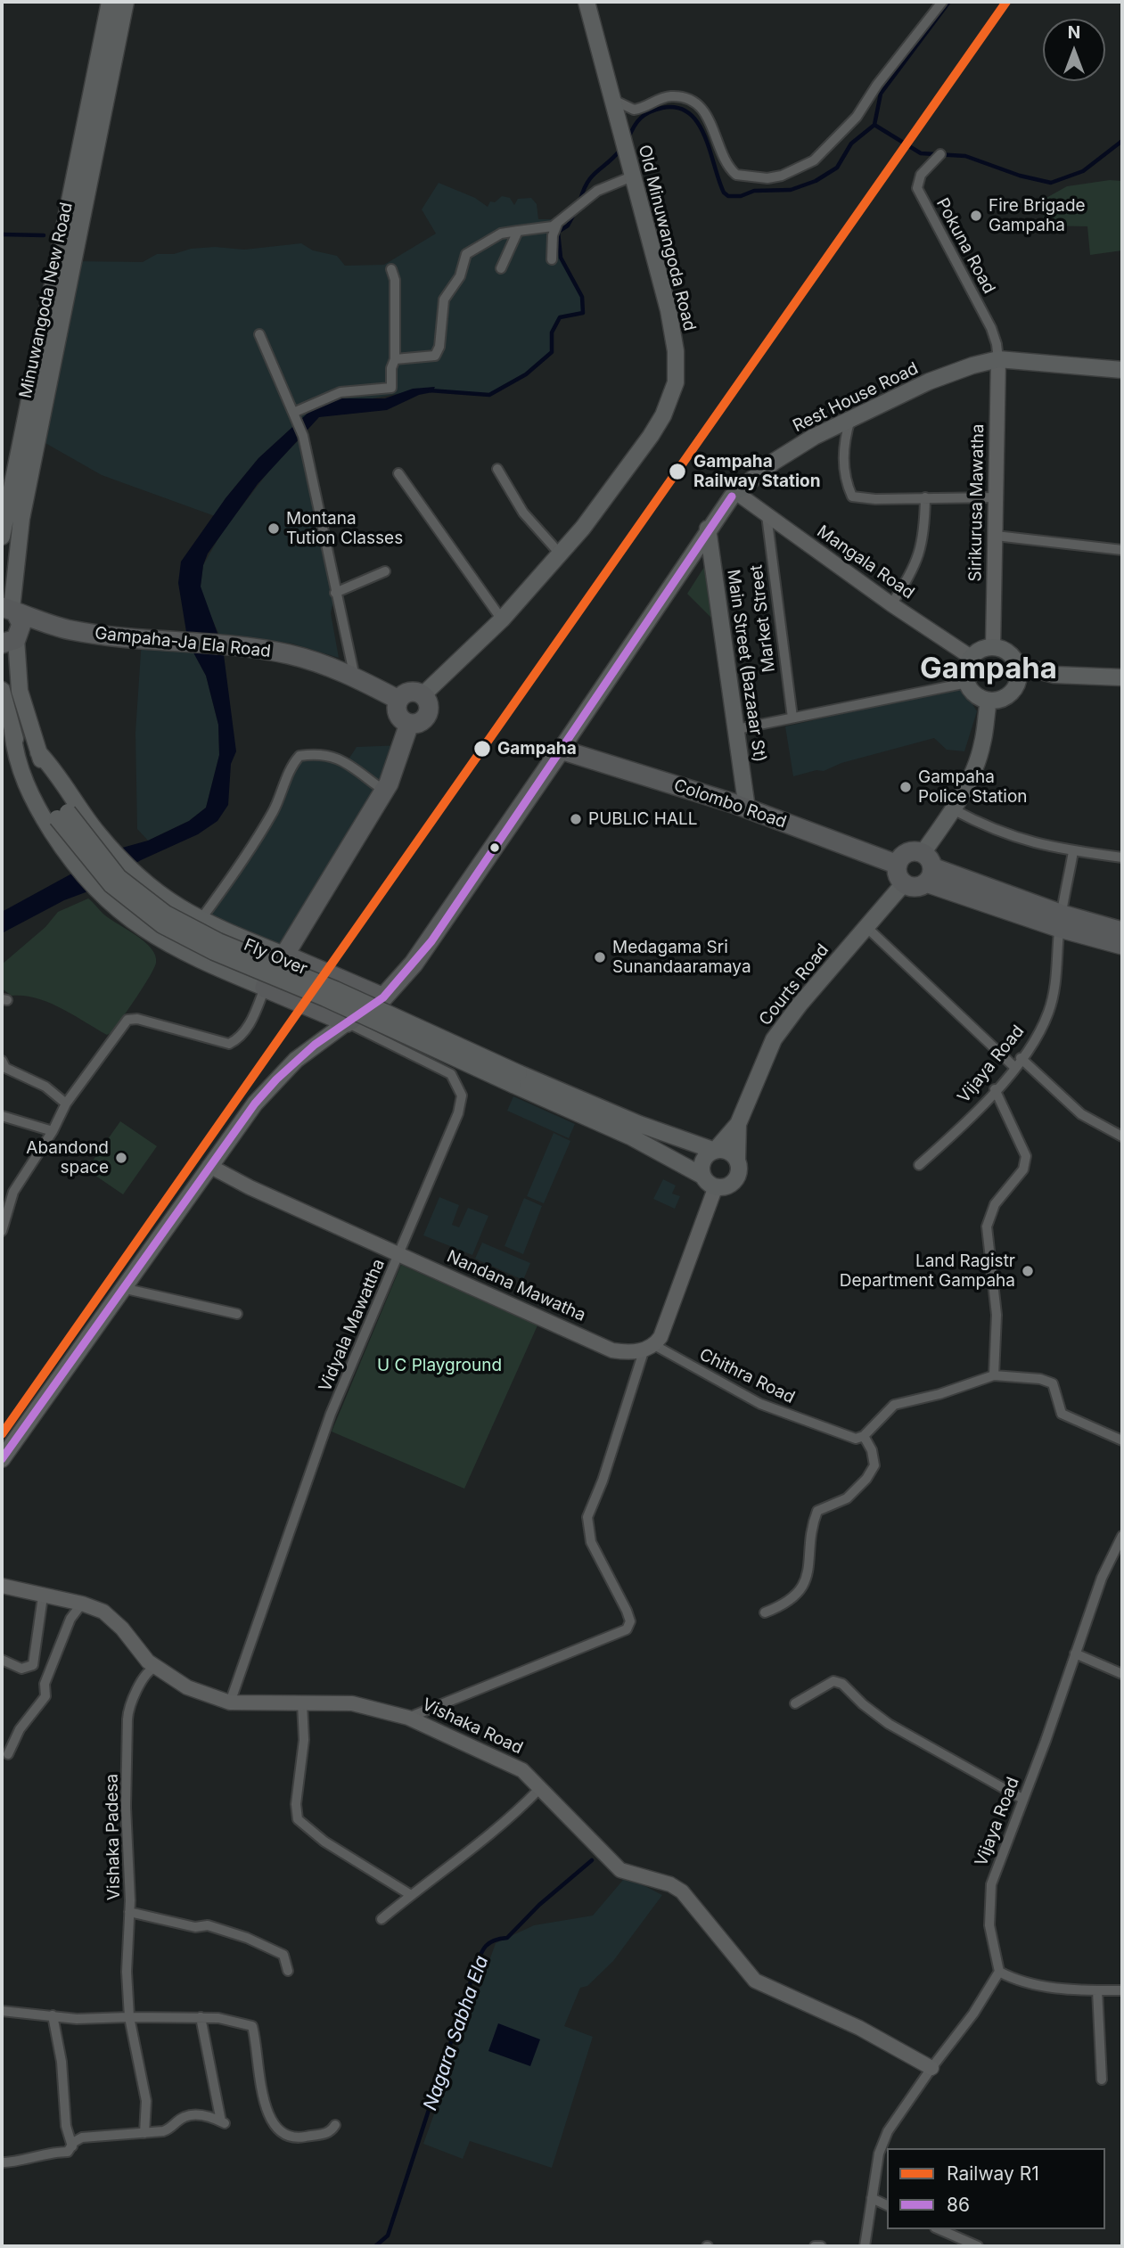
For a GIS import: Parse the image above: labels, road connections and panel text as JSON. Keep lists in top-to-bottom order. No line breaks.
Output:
{"streets":{"highway":["Gampaha-Ja Ela Road","Colombo Road"],"main road":["Old Minuwangoda Road","Minuwangoda New Road","Rest House Road","Main Street (Bazaaar St)","Fly Over","Courts Road"],"street":["Pokuna Road","Sirikurusa Mawatha","Mangala Road","Market Street","Vijaya Road","Nandana Mawatha","Vidyala Mawattha","Chithra Road","Vishaka Road","Vishaka Padesa"]},"crossings":[["Old Minuwangoda Road","Gampaha-Ja Ela Road"],["Pokuna Road","Rest House Road"],["Pokuna Road","Sirikurusa Mawatha"],["Minuwangoda New Road","Gampaha-Ja Ela Road"],["Rest House Road","Sirikurusa Mawatha"],["Rest House Road","Mangala Road"],["Rest House Road","Main Street (Bazaaar St)"],["Rest House Road","Colombo Road"],["Sirikurusa Mawatha","Mangala Road"],["Mangala Road","Market Street"],["Main Street (Bazaaar St)","Colombo Road"],["Nandana Mawatha","Vidyala Mawattha"],["Nandana Mawatha","Chithra Road"],["Vidyala Mawattha","Vishaka Road"],["Vishaka Road","Vishaka Padesa"]],"districts":["Gampaha"],"water":["Nagara Sabha Ela"],"parks":["U C Playground"],"places":["Fire Brigade Gampaha","Gampaha Railway Station","Montana Tution Classes","Gampaha","Gampaha Police Station","PUBLIC HALL","Medagama Sri Sunandaaramaya","Abandond space","Land Ragistr Department Gampaha"],"lines":["rail line R1","transit line 86"],"legend":["Railway R1","86"],"north":"top"}
